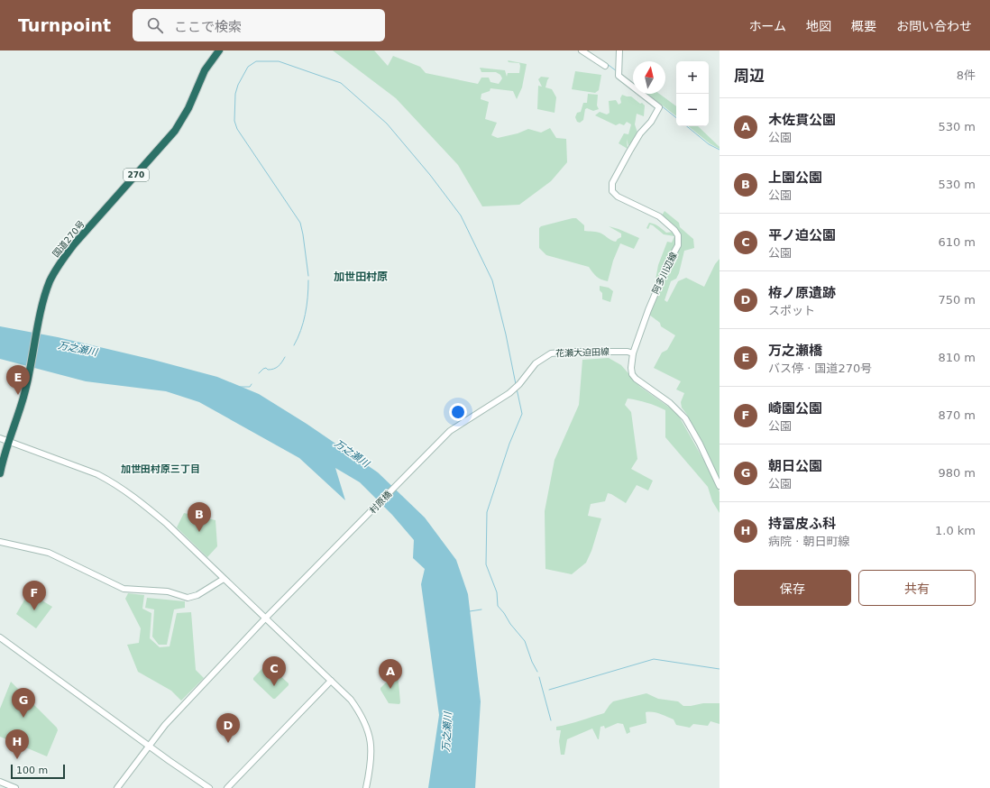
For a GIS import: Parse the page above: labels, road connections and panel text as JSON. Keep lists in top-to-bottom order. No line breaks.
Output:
{"streets":{"highway":["270","国道270号"],"street":["阿多川辺線","花瀬大迫田線","村原橋"]},"crossings":[["阿多川辺線","花瀬大迫田線"],["花瀬大迫田線","村原橋"]],"districts":["加世田村原","加世田村原三丁目"],"water":["万之瀬川"],"scale_bar":"100 m","north":"top","page":{"header":"Turnpoint","search":"ここで検索","nav":["ホーム","地図","概要","お問い合わせ"],"heading":["周辺","8件"],"map_buttons":["+","−"],"list":[{"mark":"A","name":"木佐貫公園","note":"公園","value":"530 m"},{"mark":"B","name":"上園公園","note":"公園","value":"530 m"},{"mark":"C","name":"平ノ迫公園","note":"公園","value":"610 m"},{"mark":"D","name":"栫ノ原遺跡","note":"スポット","value":"750 m"},{"mark":"E","name":"万之瀬橋","note":"バス停 · 国道270号","value":"810 m"},{"mark":"F","name":"崎園公園","note":"公園","value":"870 m"},{"mark":"G","name":"朝日公園","note":"公園","value":"980 m"},{"mark":"H","name":"持冨皮ふ科","note":"病院 · 朝日町線","value":"1.0 km"}],"pins":["E","B","F","C","A","G","D","H"],"buttons":["保存","共有"],"scale":"100 m"}}
